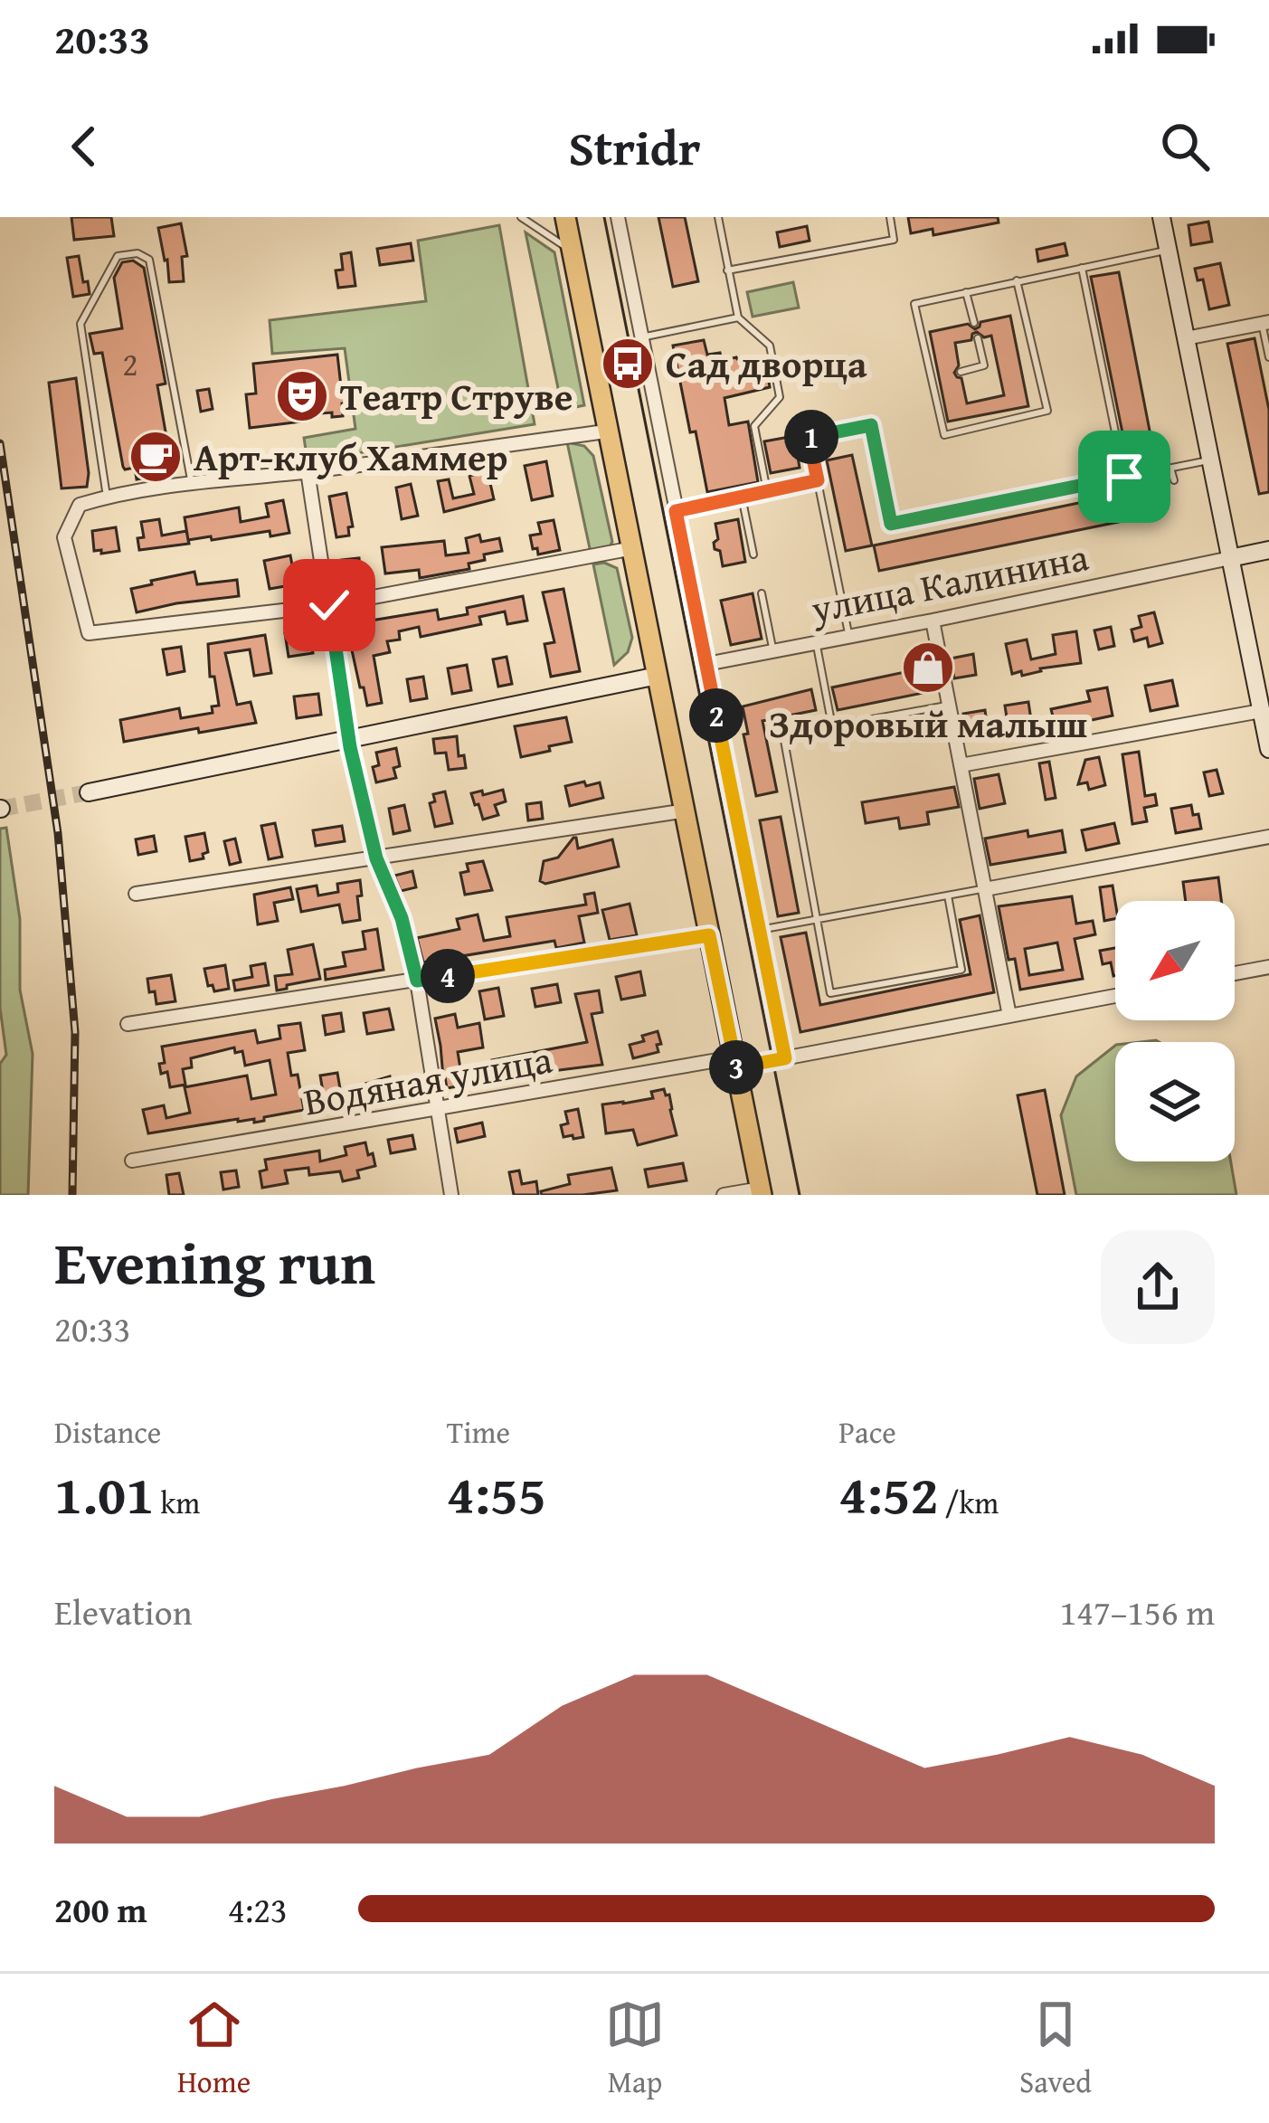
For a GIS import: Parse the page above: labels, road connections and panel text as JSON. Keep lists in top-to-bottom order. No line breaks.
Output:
{"streets":{"street":["улица Калинина","Водяная улица"]},"places":{"bus stop":["Сад дворца"],"theatre":["Театр Струве"],"cafe":["Арт-клуб Хаммер"],"shop":["Здоровый малыш"]},"house_numbers":["2"],"north":"bottom left","page":{"status":"20:33","header":"Stridr","pins":["1","2","4","3"],"heading":["Evening run","20:33"],"stats":[["Distance","1.01 km"],["Time","4:55"],["Pace","4:52 /km"]],"chart":["Elevation","147–156 m"],"list":[{"name":"200 m","note":"4:23"}],"tabs":["Home","Map","Saved"]}}
